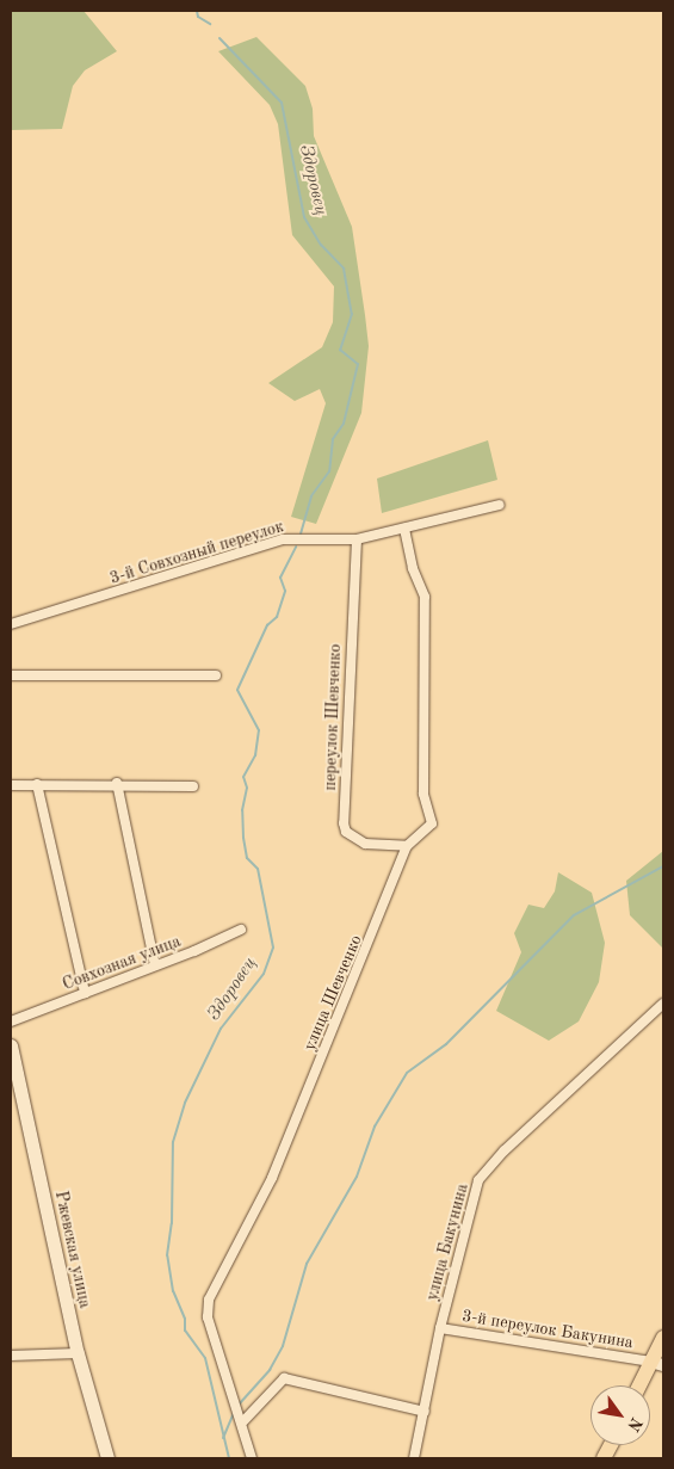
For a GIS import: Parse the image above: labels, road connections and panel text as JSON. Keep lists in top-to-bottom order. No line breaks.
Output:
{"streets":{"main road":["Ржевская улица"],"street":["3-й Совхозный переулок","переулок Шевченко","Совхозная улица","улица Шевченко","улица Бакунина","3-й переулок Бакунина"]},"crossings":[["3-й Совхозный переулок","переулок Шевченко"],["3-й Совхозный переулок","улица Шевченко"],["переулок Шевченко","улица Шевченко"],["улица Бакунина","3-й переулок Бакунина"]],"water":["Здоровец"],"north":"bottom right"}
